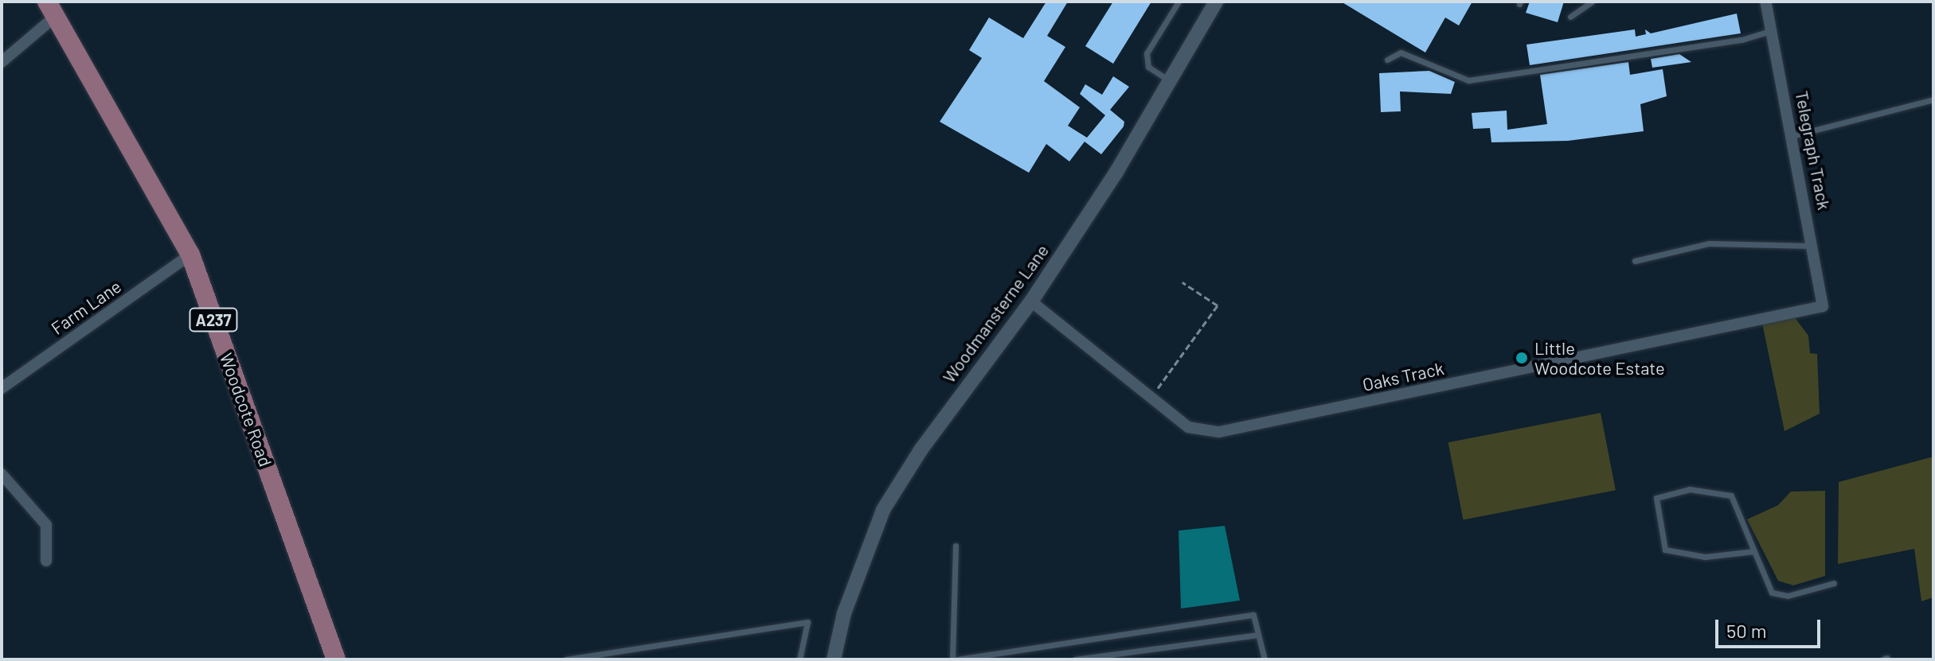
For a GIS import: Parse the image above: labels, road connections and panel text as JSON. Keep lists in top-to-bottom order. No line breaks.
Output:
{"streets":{"main road":["A237","Woodcote Road"],"street":["Telegraph Track","Farm Lane","Woodmansterne Lane","Oaks Track"]},"crossings":[["Telegraph Track","Oaks Track"],["Farm Lane","Woodcote Road"],["Woodmansterne Lane","Oaks Track"]],"places":["Little Woodcote Estate"],"scale_bar":"50 m"}
